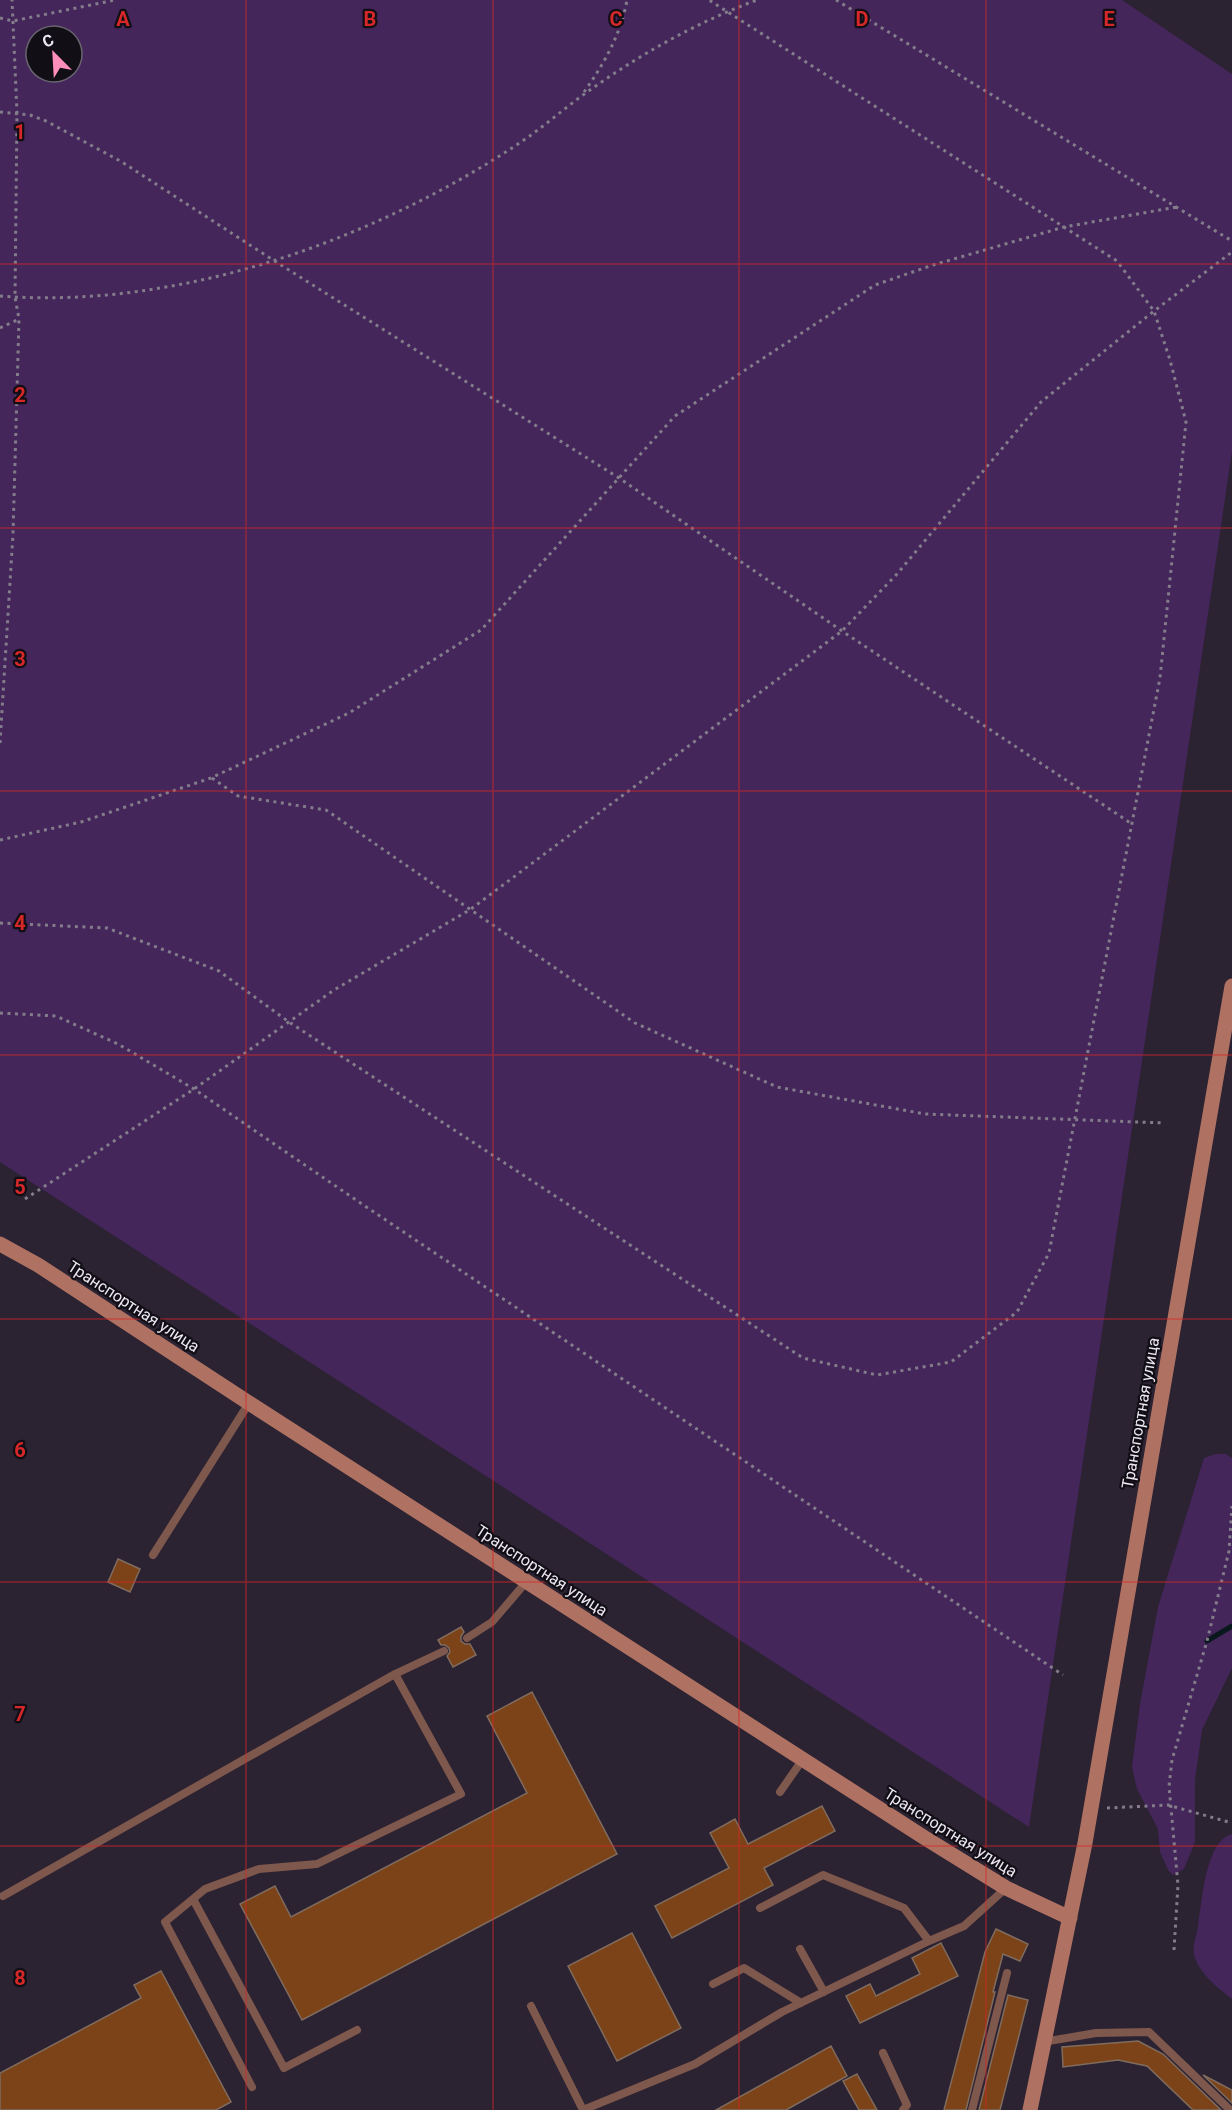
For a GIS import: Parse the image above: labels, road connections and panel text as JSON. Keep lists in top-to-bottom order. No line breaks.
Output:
{"streets":{"street":["Транспортная улица"]},"north":"top left","grid":{"columns":["A","B","C","D","E"],"rows":["1","2","3","4","5","6","7","8"]}}
